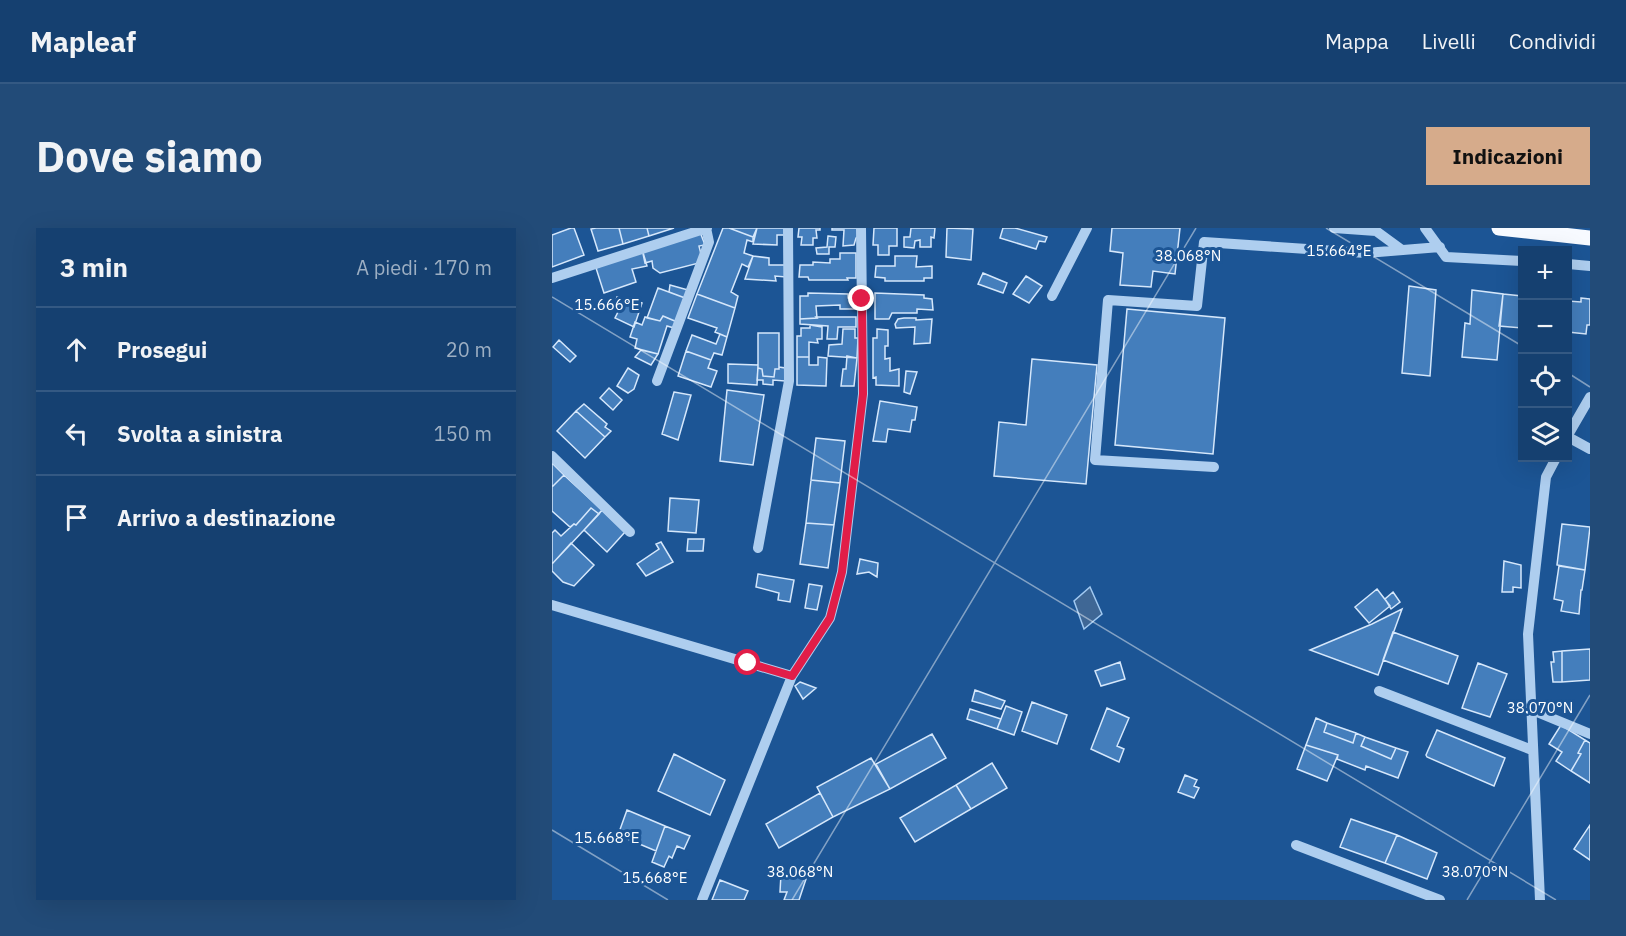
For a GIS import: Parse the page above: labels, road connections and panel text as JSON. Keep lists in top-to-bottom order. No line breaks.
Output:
{"page":{"header":"Mapleaf","nav":["Mappa","Livelli","Condividi"],"buttons":"Indicazioni","title":"Dove siamo","heading":["3 min","A piedi · 170 m"],"map_buttons":["+","−"],"list":[["Prosegui","20 m"],["Svolta a sinistra","150 m"],"Arrivo a destinazione"]},"coordinates":["15.664°E","38.068°N","15.666°E","38.070°N","15.668°E"]}
